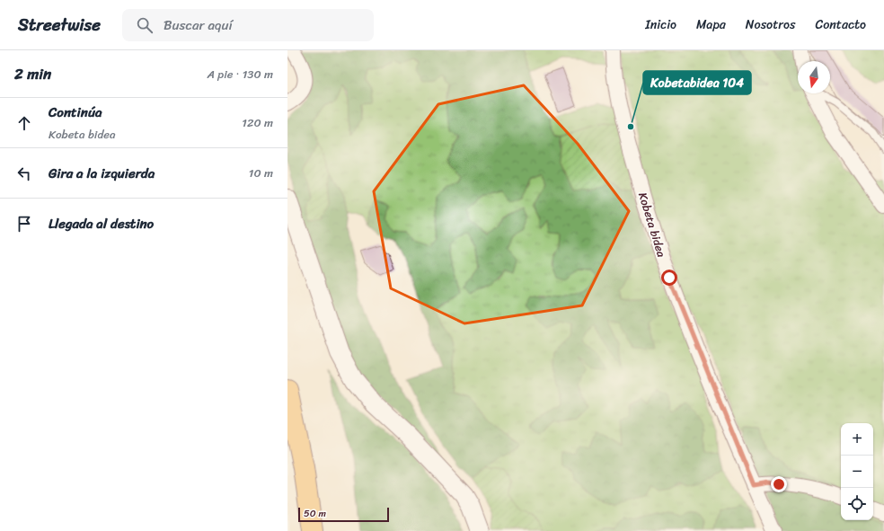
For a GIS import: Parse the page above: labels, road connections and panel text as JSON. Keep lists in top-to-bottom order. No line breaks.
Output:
{"streets":{"street":["Kobeta bidea"]},"places":["Kobetabidea 104"],"scale_bar":"50 m","north":"bottom","page":{"header":"Streetwise","search":"Buscar aquí","nav":["Inicio","Mapa","Nosotros","Contacto"],"heading":["2 min","A pie · 130 m"],"list":[["Continúa","Kobeta bidea","120 m"],["Gira a la izquierda","10 m"],"Llegada al destino"],"map_buttons":["+","−"],"scale":"50 m"}}
